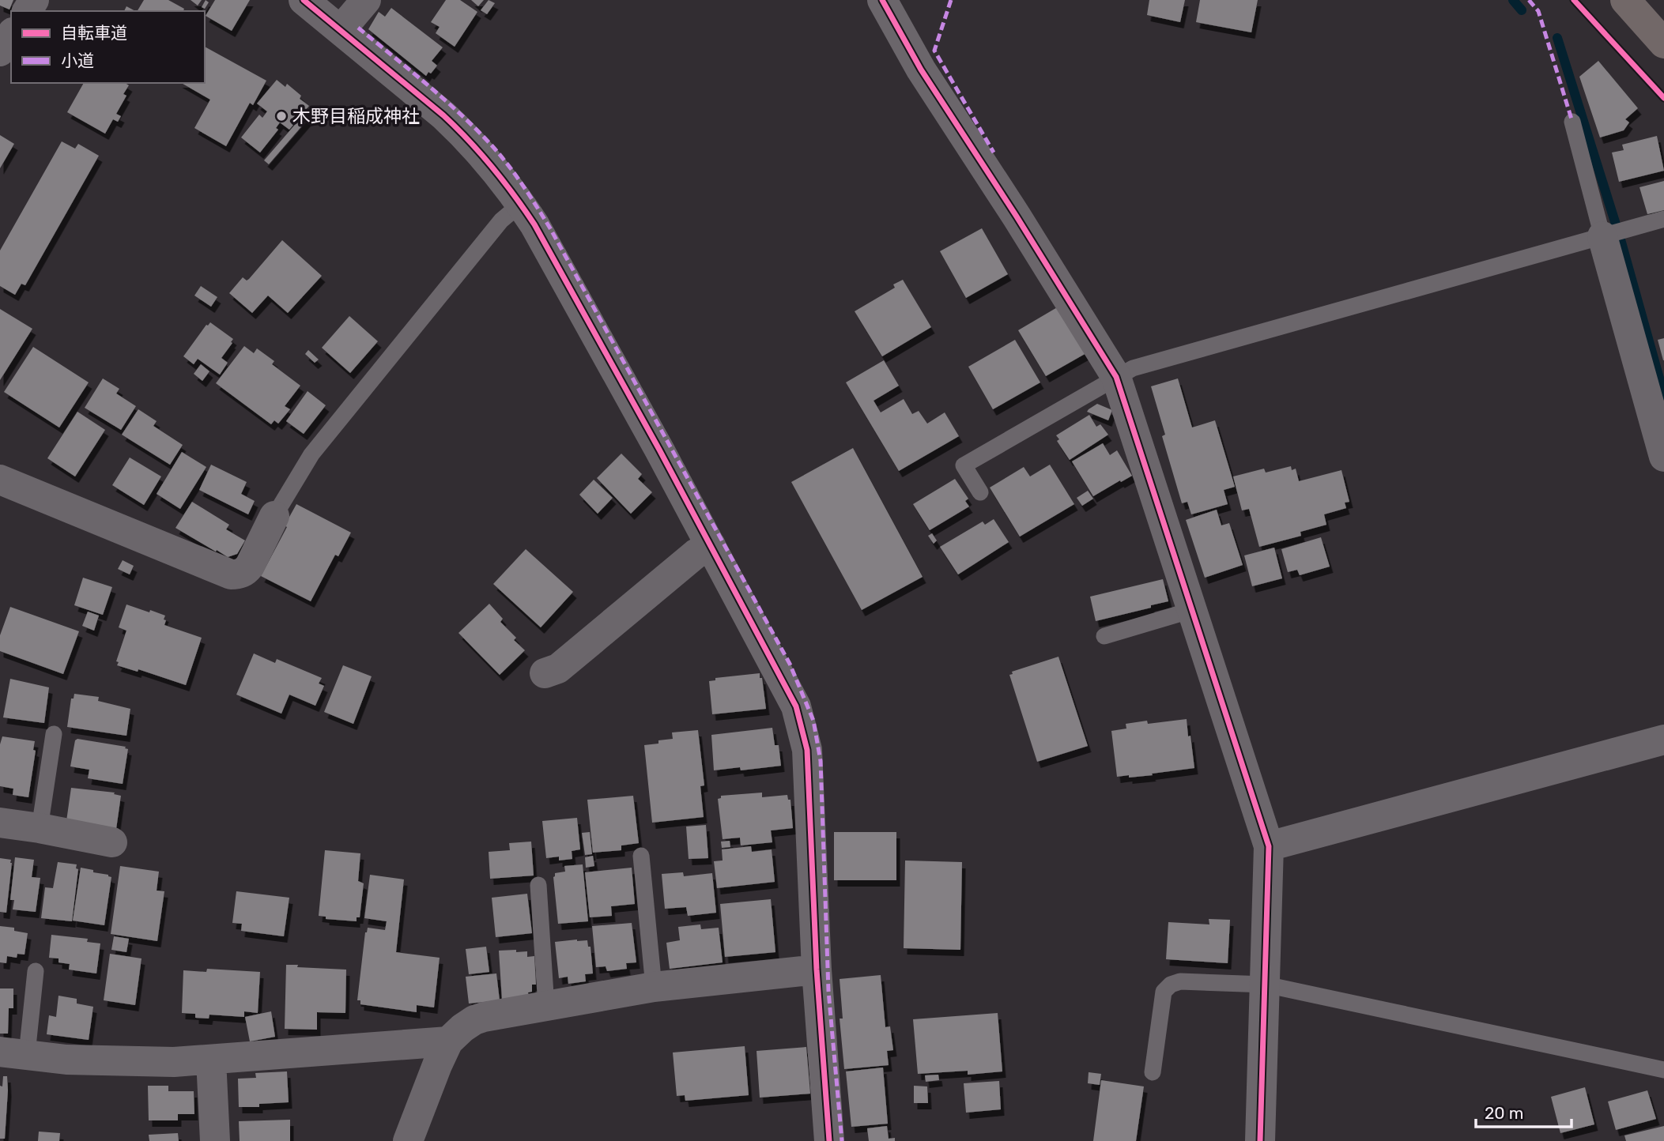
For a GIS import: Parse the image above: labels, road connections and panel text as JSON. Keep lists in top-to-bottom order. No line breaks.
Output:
{"places":["木野目稲成神社"],"legend":["自転車道","小道"],"scale_bar":"20 m"}
